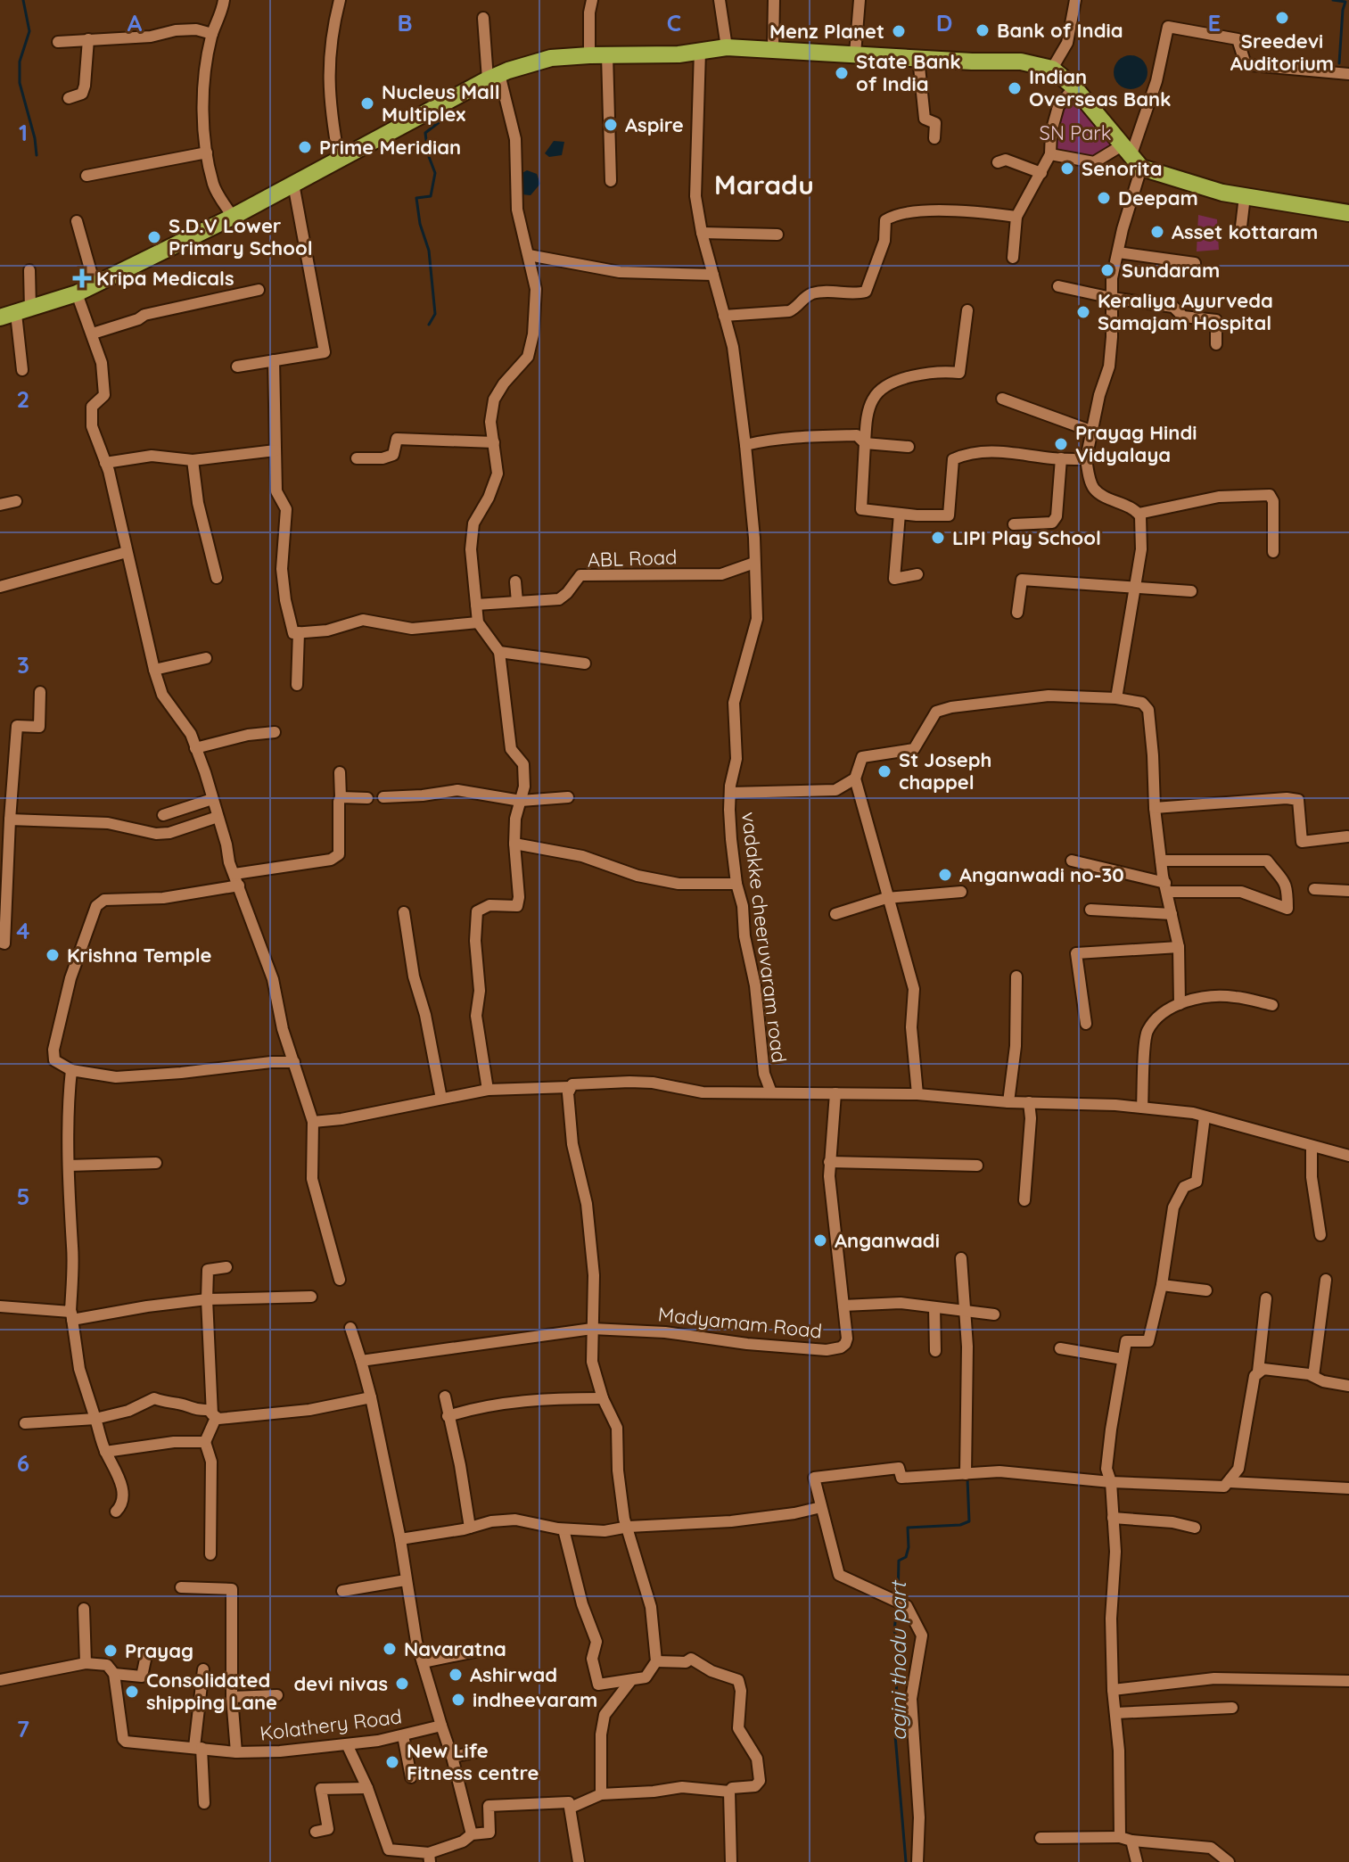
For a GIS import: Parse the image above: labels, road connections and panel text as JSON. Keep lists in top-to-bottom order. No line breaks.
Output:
{"streets":{"street":["ABL Road","vadakke cheeruvaram road","Madyamam Road","Kolathery Road"]},"crossings":[["ABL Road","vadakke cheeruvaram road"]],"districts":["Maradu"],"water":["agini thodu part"],"parks":["SN Park"],"places":{"other":["Sreedevi Auditorium","Bank of India","Menz Planet","State Bank of India","Indian Overseas Bank","Nucleus Mall Multiplex","Aspire","Prime Meridian","Senorita","Deepam","Asset kottaram","S.D.V Lower Primary School","Sundaram","Keraliya Ayurveda Samajam Hospital","Prayag Hindi Vidyalaya","LIPI Play School","St Joseph chappel","Anganwadi no-30","Krishna Temple","Anganwadi","Navaratna","Prayag","Ashirwad","devi nivas","Consolidated shipping Lane","indheevaram","New Life Fitness centre"],"health":["Kripa Medicals"]},"grid":{"columns":["A","B","C","D","E"],"rows":["1","2","3","4","5","6","7"]}}
